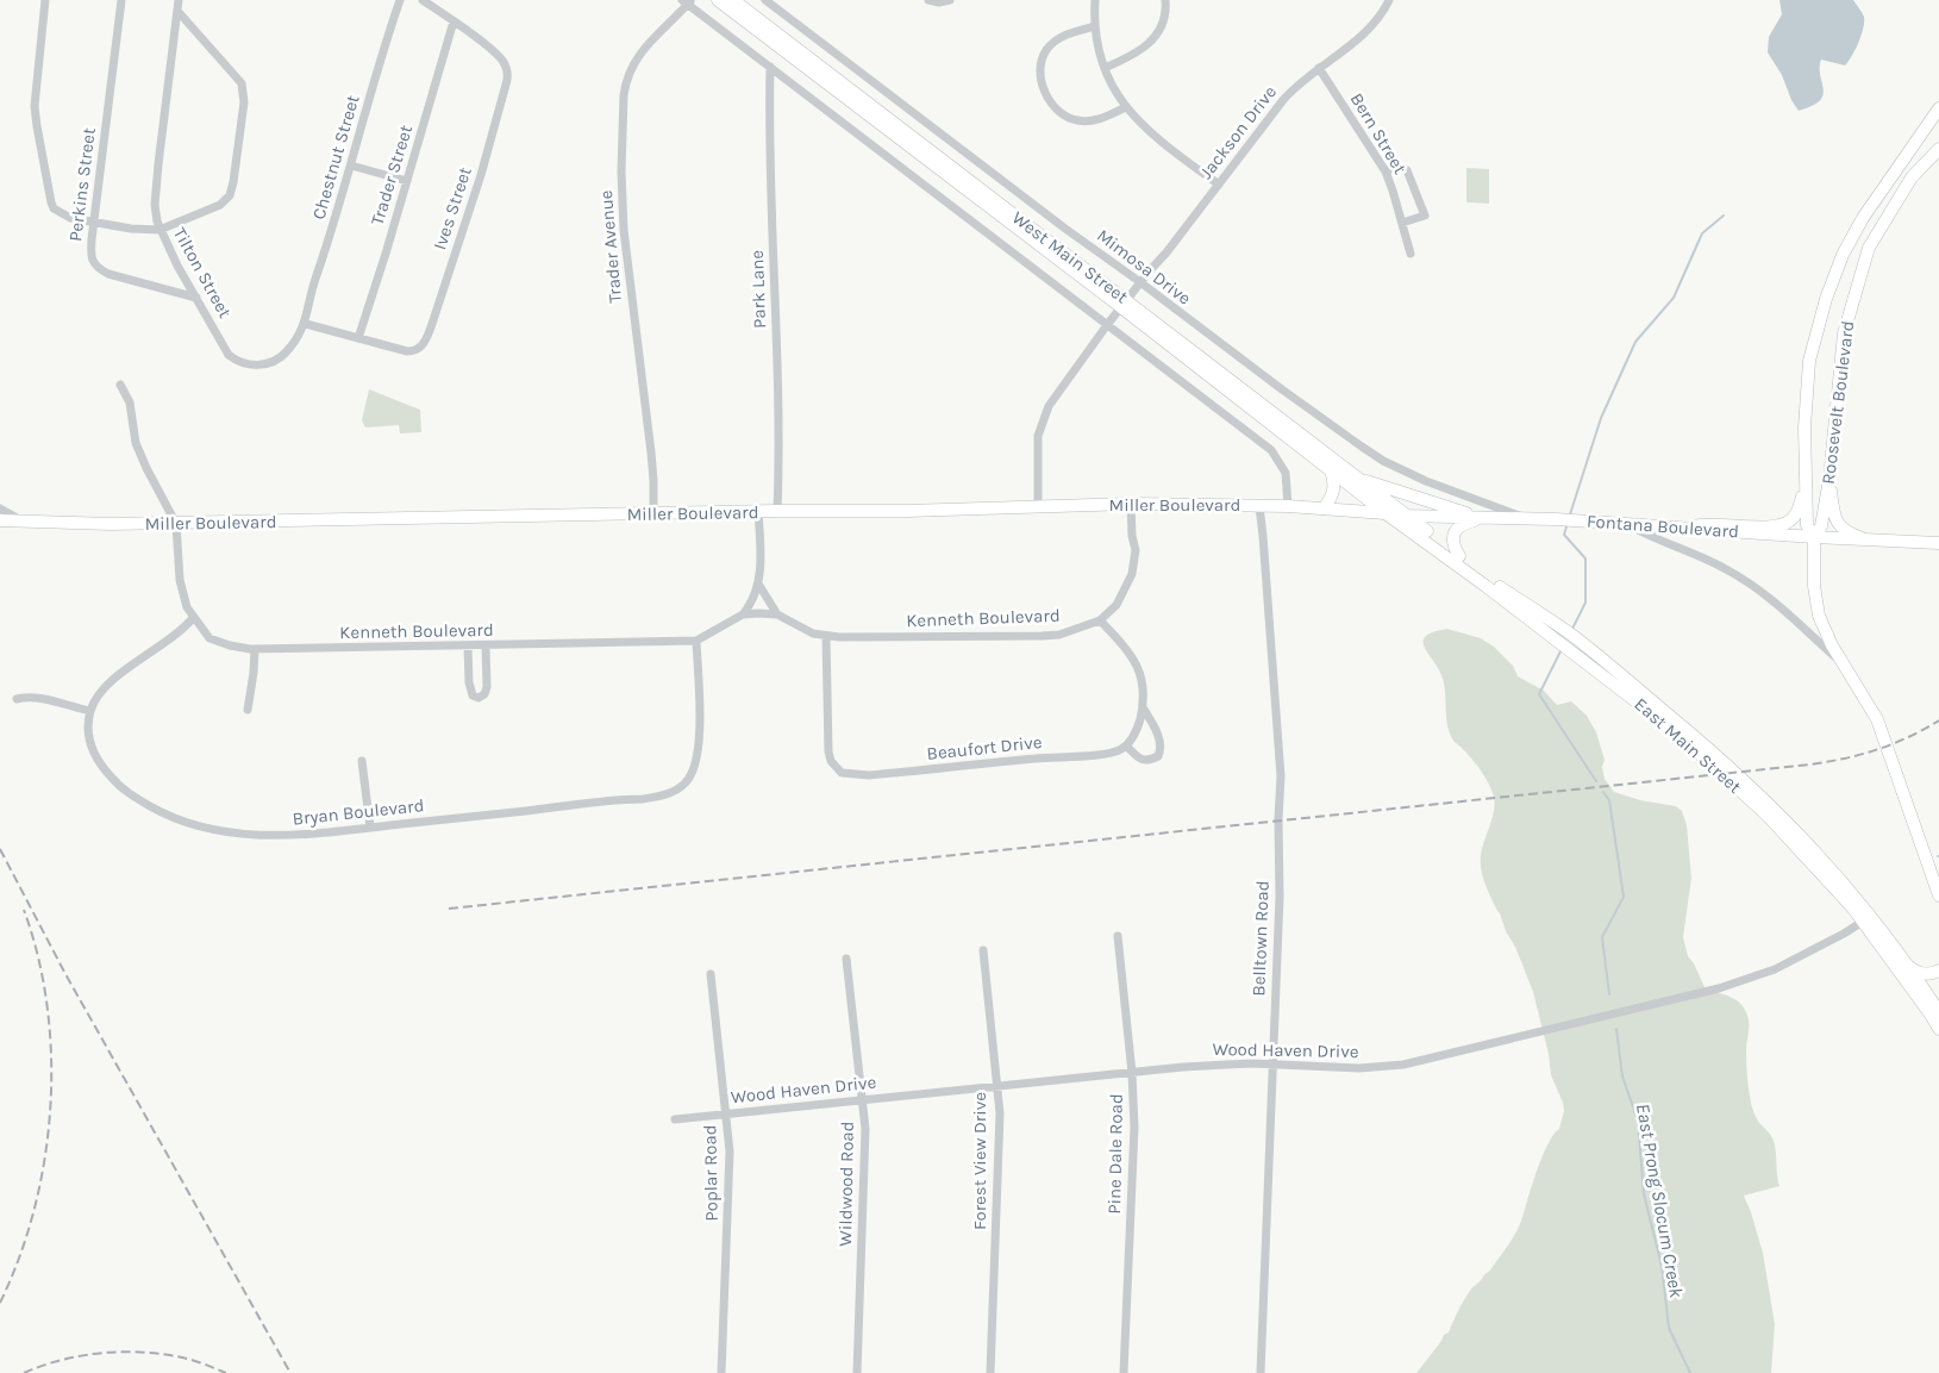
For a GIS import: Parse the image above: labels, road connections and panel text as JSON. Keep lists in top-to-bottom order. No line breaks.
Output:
{"streets":{"main road":["West Main Street","Roosevelt Boulevard","Miller Boulevard","Fontana Boulevard","East Main Street"],"street":["Jackson Drive","Bern Street","Chestnut Street","Trader Street","Perkins Street","Ives Street","Trader Avenue","Mimosa Drive","Tilton Street","Park Lane","Kenneth Boulevard","Beaufort Drive","Bryan Boulevard","Belltown Road","Wood Haven Drive","Pine Dale Road","Forest View Drive","Poplar Road","Wildwood Road"]},"crossings":[["Jackson Drive","Bern Street"],["Jackson Drive","West Main Street"],["Jackson Drive","Mimosa Drive"],["Jackson Drive","Miller Boulevard"],["Chestnut Street","Ives Street"],["Chestnut Street","Tilton Street"],["Trader Street","Ives Street"],["Perkins Street","Tilton Street"],["Ives Street","Tilton Street"],["Trader Avenue","Miller Boulevard"],["West Main Street","Miller Boulevard"],["West Main Street","Fontana Boulevard"],["West Main Street","East Main Street"],["Mimosa Drive","Fontana Boulevard"],["Park Lane","Miller Boulevard"],["Roosevelt Boulevard","Fontana Boulevard"],["Miller Boulevard","Fontana Boulevard"],["Miller Boulevard","Kenneth Boulevard"],["Miller Boulevard","East Main Street"],["Miller Boulevard","Belltown Road"],["Fontana Boulevard","East Main Street"],["Kenneth Boulevard","Beaufort Drive"],["Kenneth Boulevard","Bryan Boulevard"],["East Main Street","Wood Haven Drive"],["Belltown Road","Wood Haven Drive"],["Wood Haven Drive","Pine Dale Road"],["Wood Haven Drive","Forest View Drive"],["Wood Haven Drive","Poplar Road"],["Wood Haven Drive","Wildwood Road"]],"water":["East Prong Slocum Creek"]}
